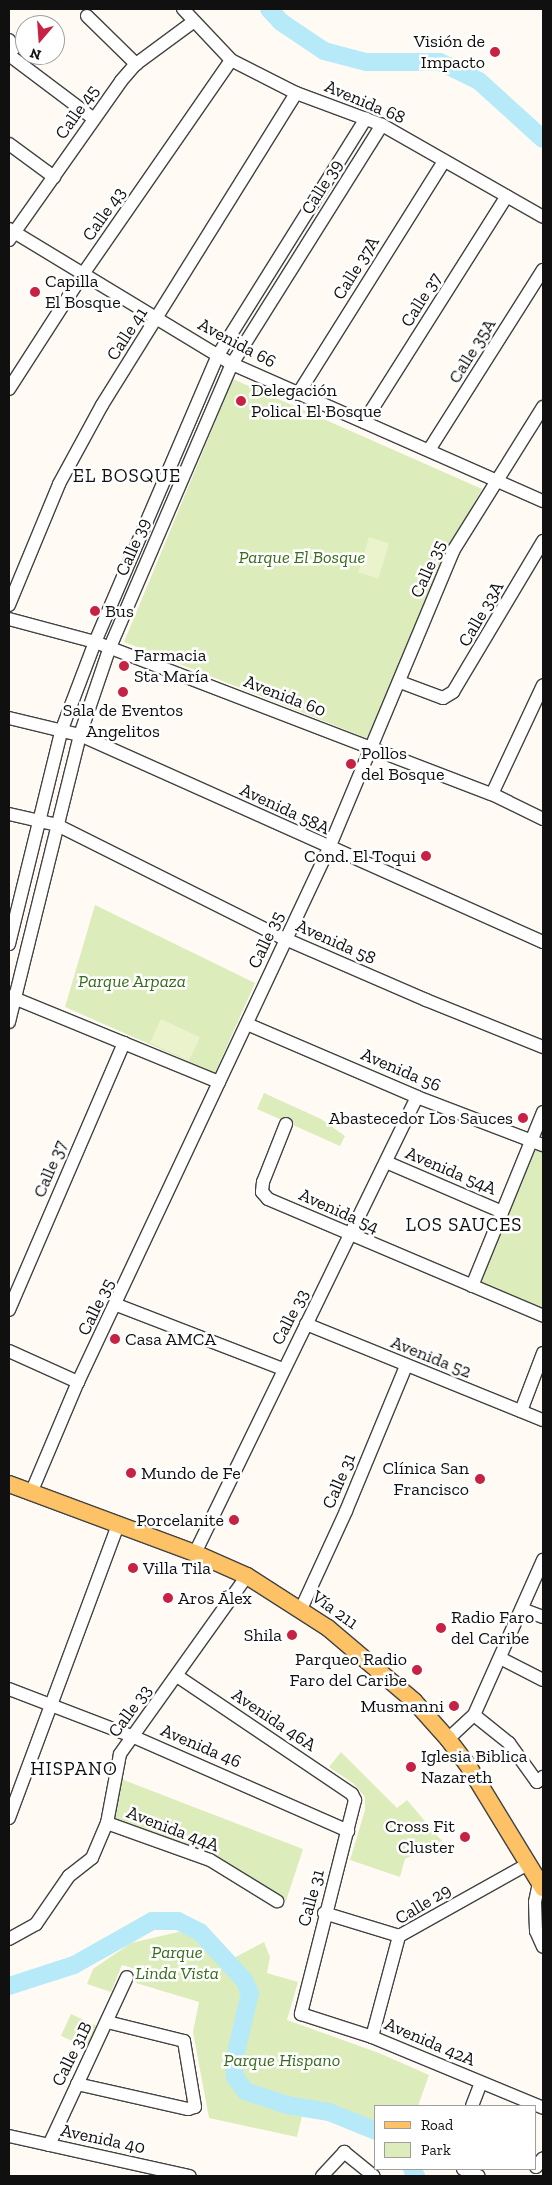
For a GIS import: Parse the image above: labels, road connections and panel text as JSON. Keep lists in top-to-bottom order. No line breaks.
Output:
{"streets":{"main road":["Vía 211"],"street":["Avenida 68","Calle 45","Calle 39","Calle 43","Calle 37A","Calle 37","Calle 41","Avenida 66","Calle 35A","Calle 35","Calle 33A","Avenida 60","Avenida 58A","Avenida 58","Avenida 56","Avenida 54A","Avenida 54","Calle 33","Avenida 52","Calle 31","Avenida 46A","Avenida 46","Avenida 44A","Calle 29","Avenida 42A","Calle 31B","Avenida 40"]},"crossings":[["Avenida 68","Calle 45"],["Avenida 68","Calle 39"],["Avenida 68","Calle 43"],["Avenida 68","Calle 37A"],["Avenida 68","Calle 37"],["Avenida 68","Calle 41"],["Calle 45","Avenida 66"],["Calle 39","Avenida 66"],["Calle 39","Avenida 60"],["Calle 39","Avenida 58A"],["Calle 39","Avenida 58"],["Calle 43","Avenida 66"],["Calle 37A","Avenida 66"],["Calle 37","Avenida 66"],["Calle 41","Avenida 66"],["Avenida 66","Calle 35A"],["Avenida 66","Calle 35"],["Calle 35","Calle 33A"],["Calle 35","Avenida 60"],["Calle 35","Avenida 58A"],["Calle 35","Avenida 58"],["Calle 35","Avenida 56"],["Calle 35","Vía 211"],["Avenida 56","Calle 33"],["Avenida 54A","Calle 33"],["Avenida 54","Calle 33"],["Calle 33","Avenida 52"],["Calle 33","Vía 211"],["Calle 33","Avenida 46A"],["Calle 33","Avenida 46"],["Calle 33","Avenida 44A"],["Avenida 52","Calle 31"],["Calle 31","Vía 211"],["Calle 31","Avenida 46A"],["Calle 31","Avenida 46"],["Calle 31","Avenida 42A"],["Vía 211","Calle 29"],["Calle 29","Avenida 42A"],["Calle 31B","Avenida 40"]],"districts":["EL BOSQUE","LOS SAUCES","HISPANO"],"parks":["Parque El Bosque","Parque Arpaza","Parque Linda Vista","Parque Hispano"],"places":["Visión de Impacto","Capilla El Bosque","Delegación Polical El Bosque","Bus","Farmacia Sta María","Sala de Eventos Angelitos","Pollos del Bosque","Cond. El Toqui","Abastecedor Los Sauces","Casa AMCA","Mundo de Fe","Clínica San Francisco","Porcelanite","Villa Tila","Aros Álex","Radio Faro del Caribe","Shila","Parqueo Radio Faro del Caribe","Musmanni","Iglesia Biblica Nazareth","Cross Fit Cluster"],"legend":["Road","Park"],"north":"bottom"}
